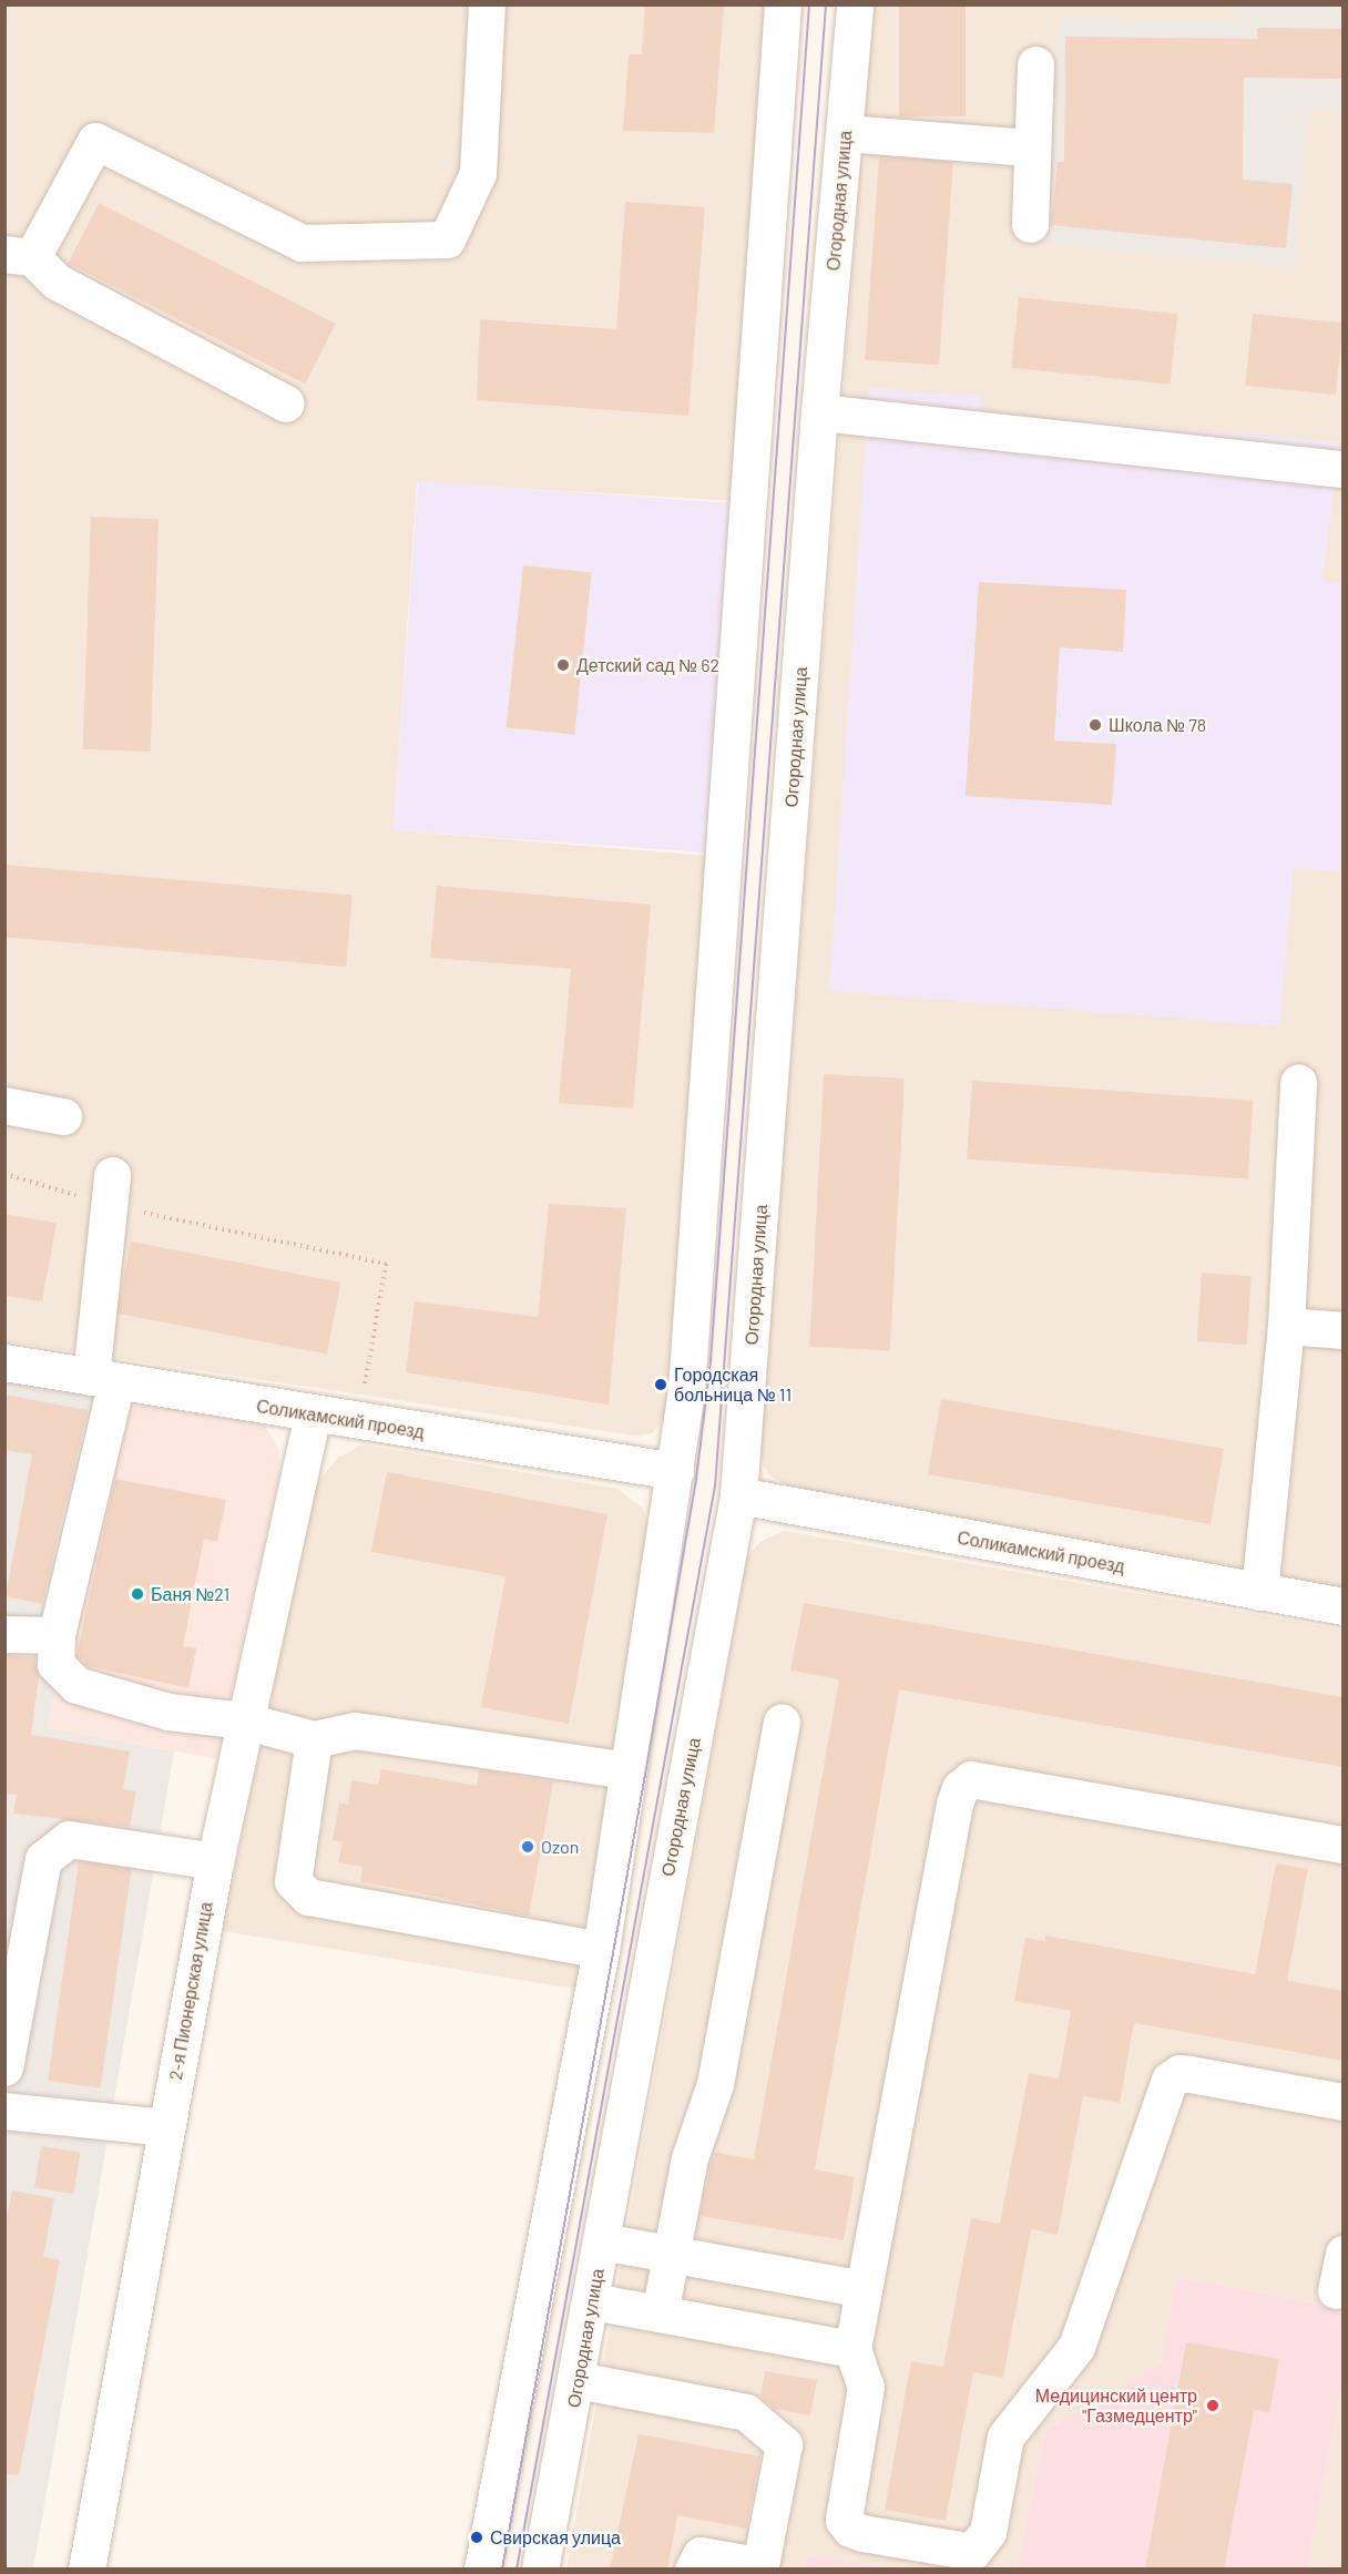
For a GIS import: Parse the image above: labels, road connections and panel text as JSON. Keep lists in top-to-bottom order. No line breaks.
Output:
{"streets":{"street":["Огородная улица","Соликамский проезд","2-я Пионерская улица"]},"crossings":[["Огородная улица","Соликамский проезд"],["Соликамский проезд","2-я Пионерская улица"]],"places":["Детский сад № 62","Школа № 78","Городская больница № 11","Баня №21","Ozon","Медицинский центр \"Газмедцентр\"","Свирская улица"]}
